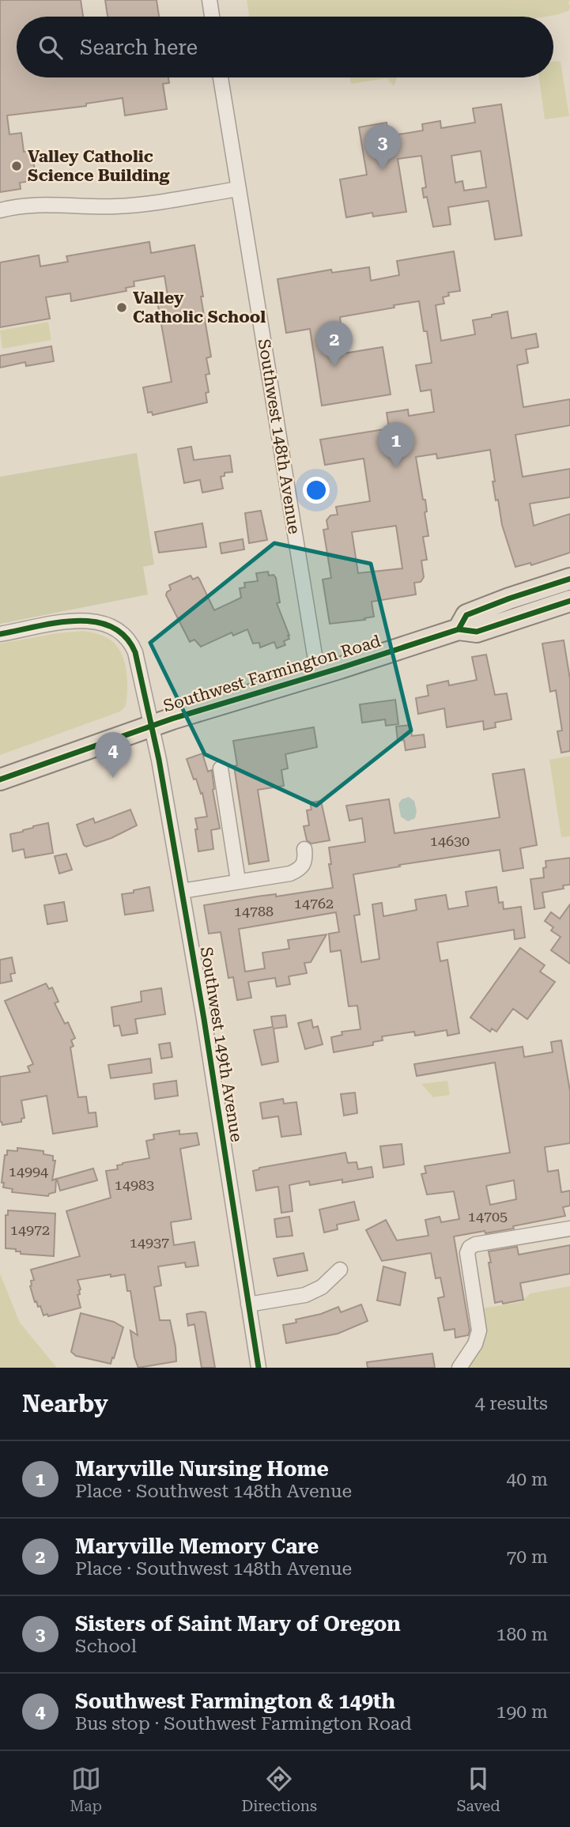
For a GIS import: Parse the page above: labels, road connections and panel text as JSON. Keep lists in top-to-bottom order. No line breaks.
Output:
{"streets":{"main road":["Southwest Farmington Road"],"street":["Southwest 148th Avenue","Southwest 149th Avenue"]},"crossings":[["Southwest 148th Avenue","Southwest Farmington Road"],["Southwest Farmington Road","Southwest 149th Avenue"]],"places":["Valley Catholic Science Building","Valley Catholic School"],"house_numbers":["14630","14762","14788","14994","14983","14705","14972","14937"],"page":{"search":"Search here","pins":["3","2","1","4"],"heading":["Nearby","4 results"],"list":[{"mark":"1","name":"Maryville Nursing Home","note":"Place · Southwest 148th Avenue","value":"40 m"},{"mark":"2","name":"Maryville Memory Care","note":"Place · Southwest 148th Avenue","value":"70 m"},{"mark":"3","name":"Sisters of Saint Mary of Oregon","note":"School","value":"180 m"},{"mark":"4","name":"Southwest Farmington & 149th","note":"Bus stop · Southwest Farmington Road","value":"190 m"}],"nav":["Map","Directions","Saved"]}}
